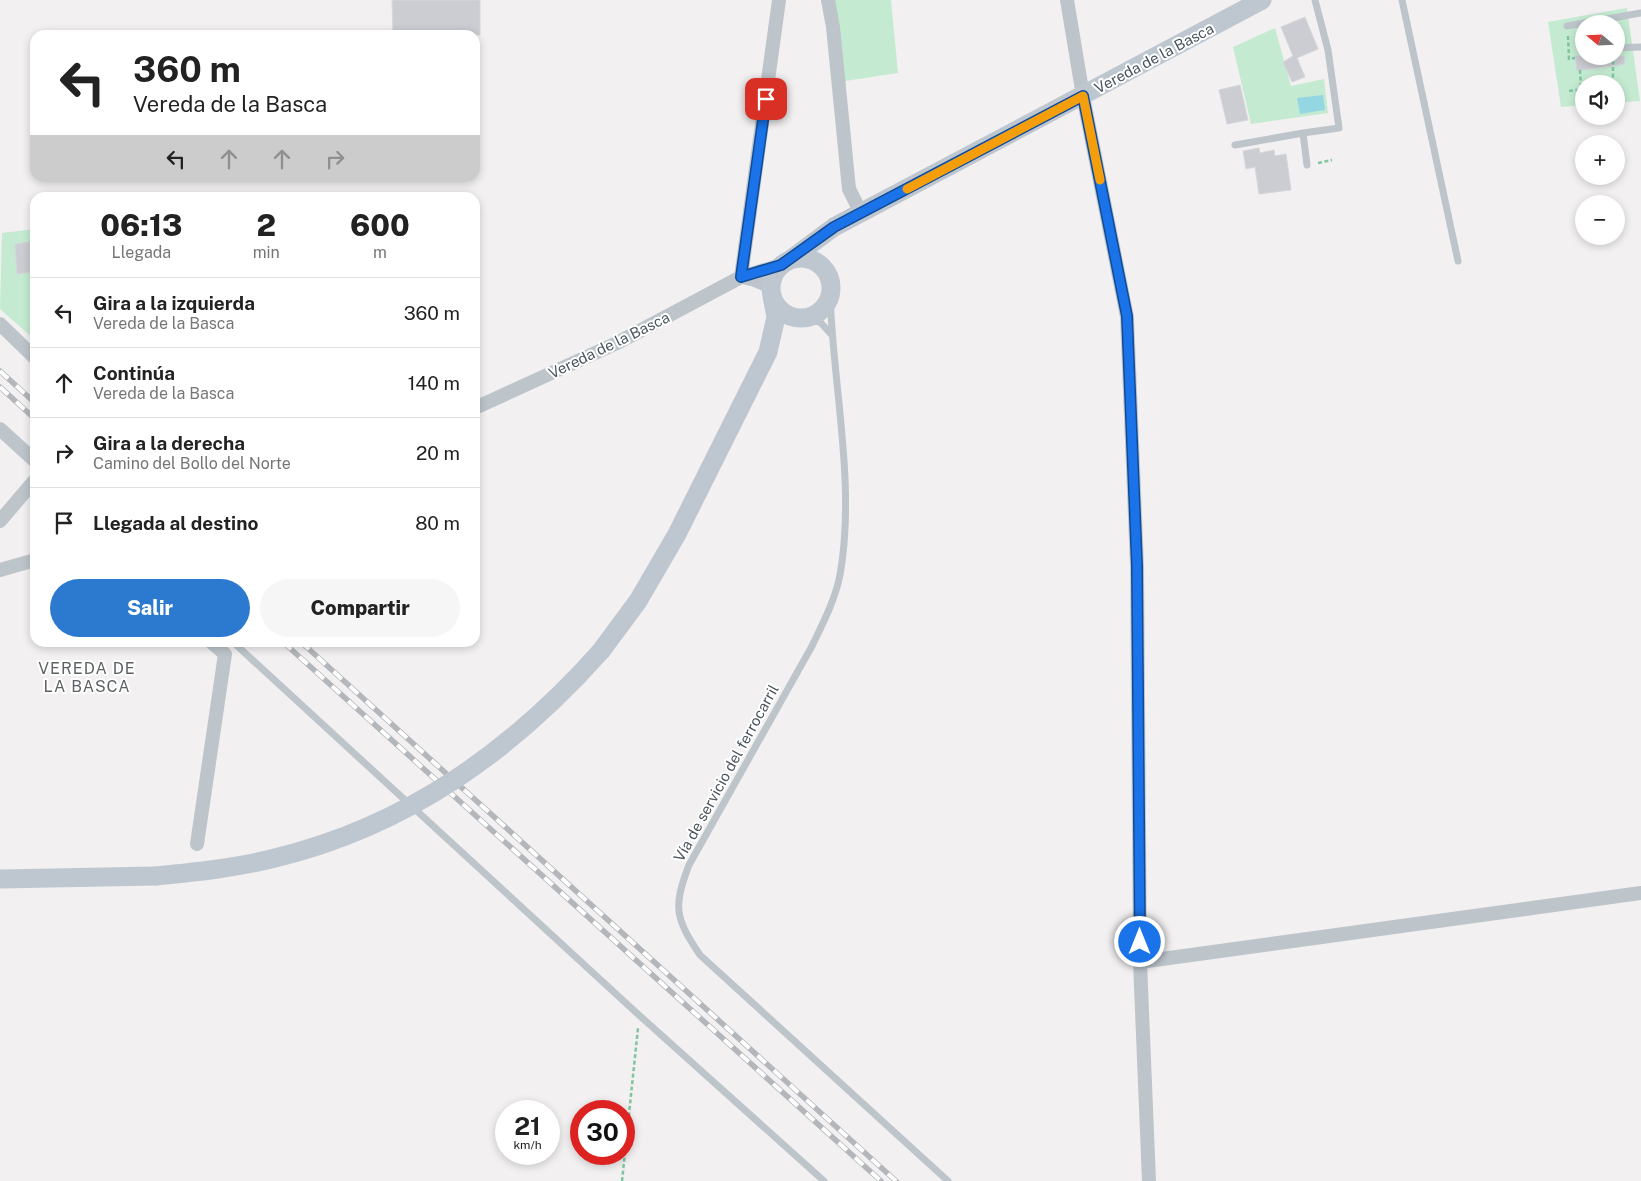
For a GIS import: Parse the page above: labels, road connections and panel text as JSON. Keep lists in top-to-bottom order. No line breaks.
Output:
{"streets":{"street":["Vereda de la Basca"],"lane":["Vía de servicio del ferrocarril"]},"crossings":[["Vereda de la Basca","Vía de servicio del ferrocarril"]],"districts":["VEREDA DE LA BASCA"],"north":"left","page":{"map_buttons":["+","−"],"turn":["360 m","Vereda de la Basca"],"eta":["06:13","Llegada","2","min","600","m"],"list":[{"name":"Gira a la izquierda","note":"Vereda de la Basca","value":"360 m"},{"name":"Continúa","note":"Vereda de la Basca","value":"140 m"},{"name":"Gira a la derecha","note":"Camino del Bollo del Norte","value":"20 m"},{"name":"Llegada al destino","value":"80 m"}],"buttons":["Salir","Compartir"],"speed":"21 km/h","limit":"30"}}
